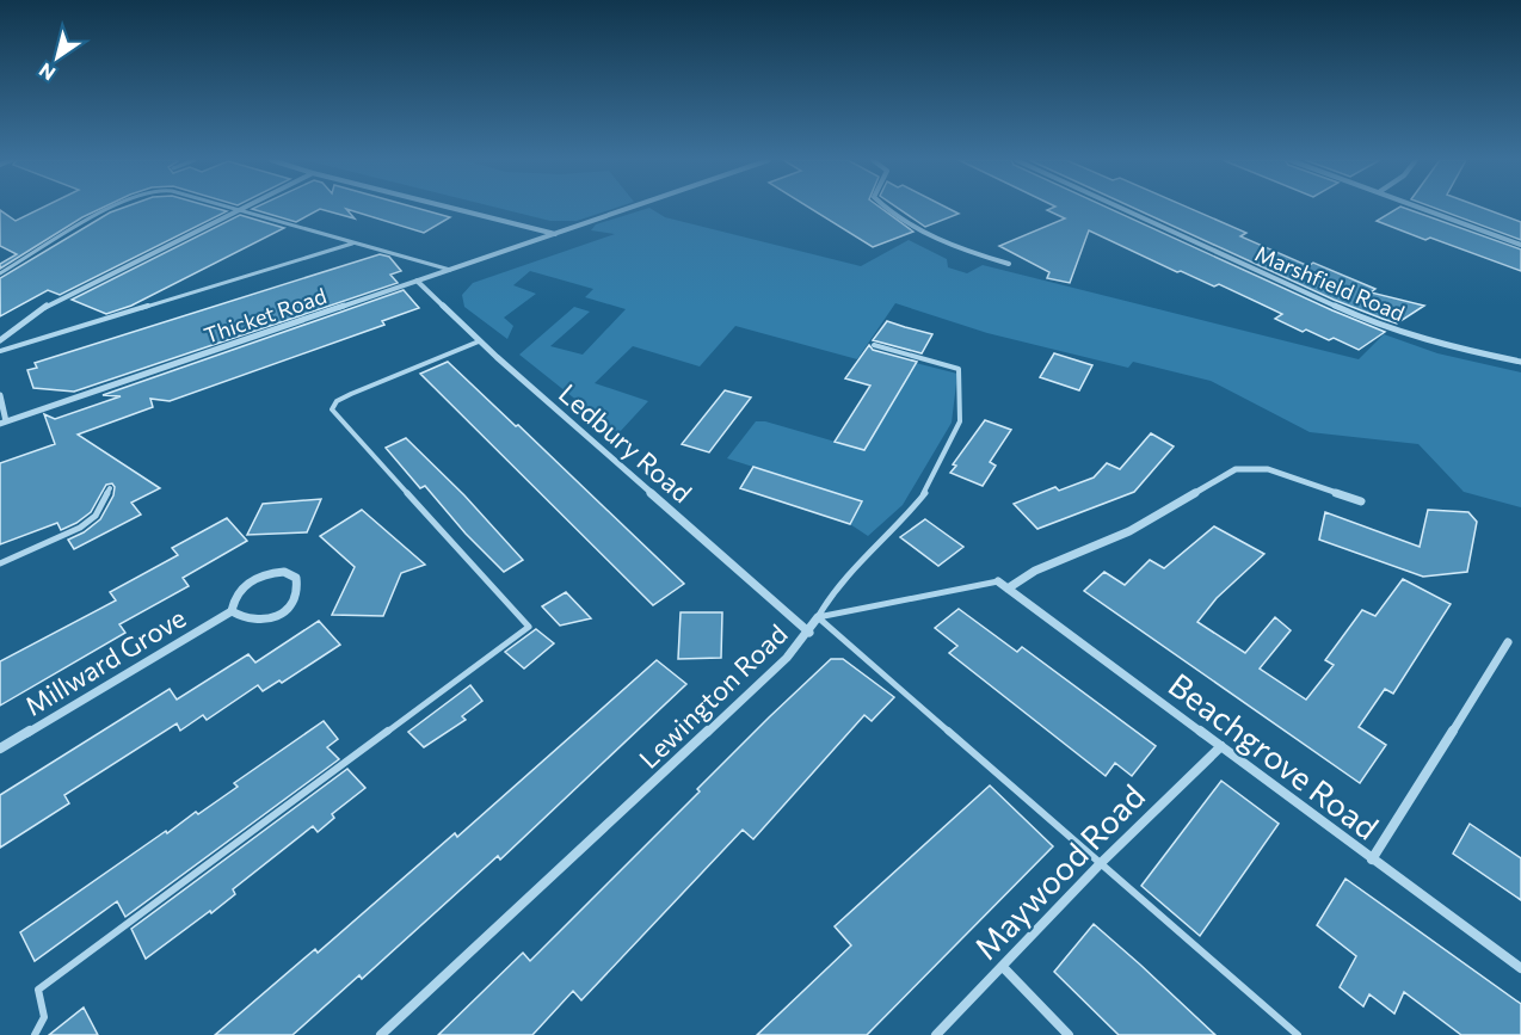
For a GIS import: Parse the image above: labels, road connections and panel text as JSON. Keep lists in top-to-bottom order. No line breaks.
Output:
{"streets":{"street":["Marshfield Road","Thicket Road","Ledbury Road","Millward Grove","Lewington Road","Beachgrove Road","Maywood Road"]},"crossings":[["Thicket Road","Ledbury Road"],["Ledbury Road","Lewington Road"],["Beachgrove Road","Maywood Road"]],"north":"bottom left"}
